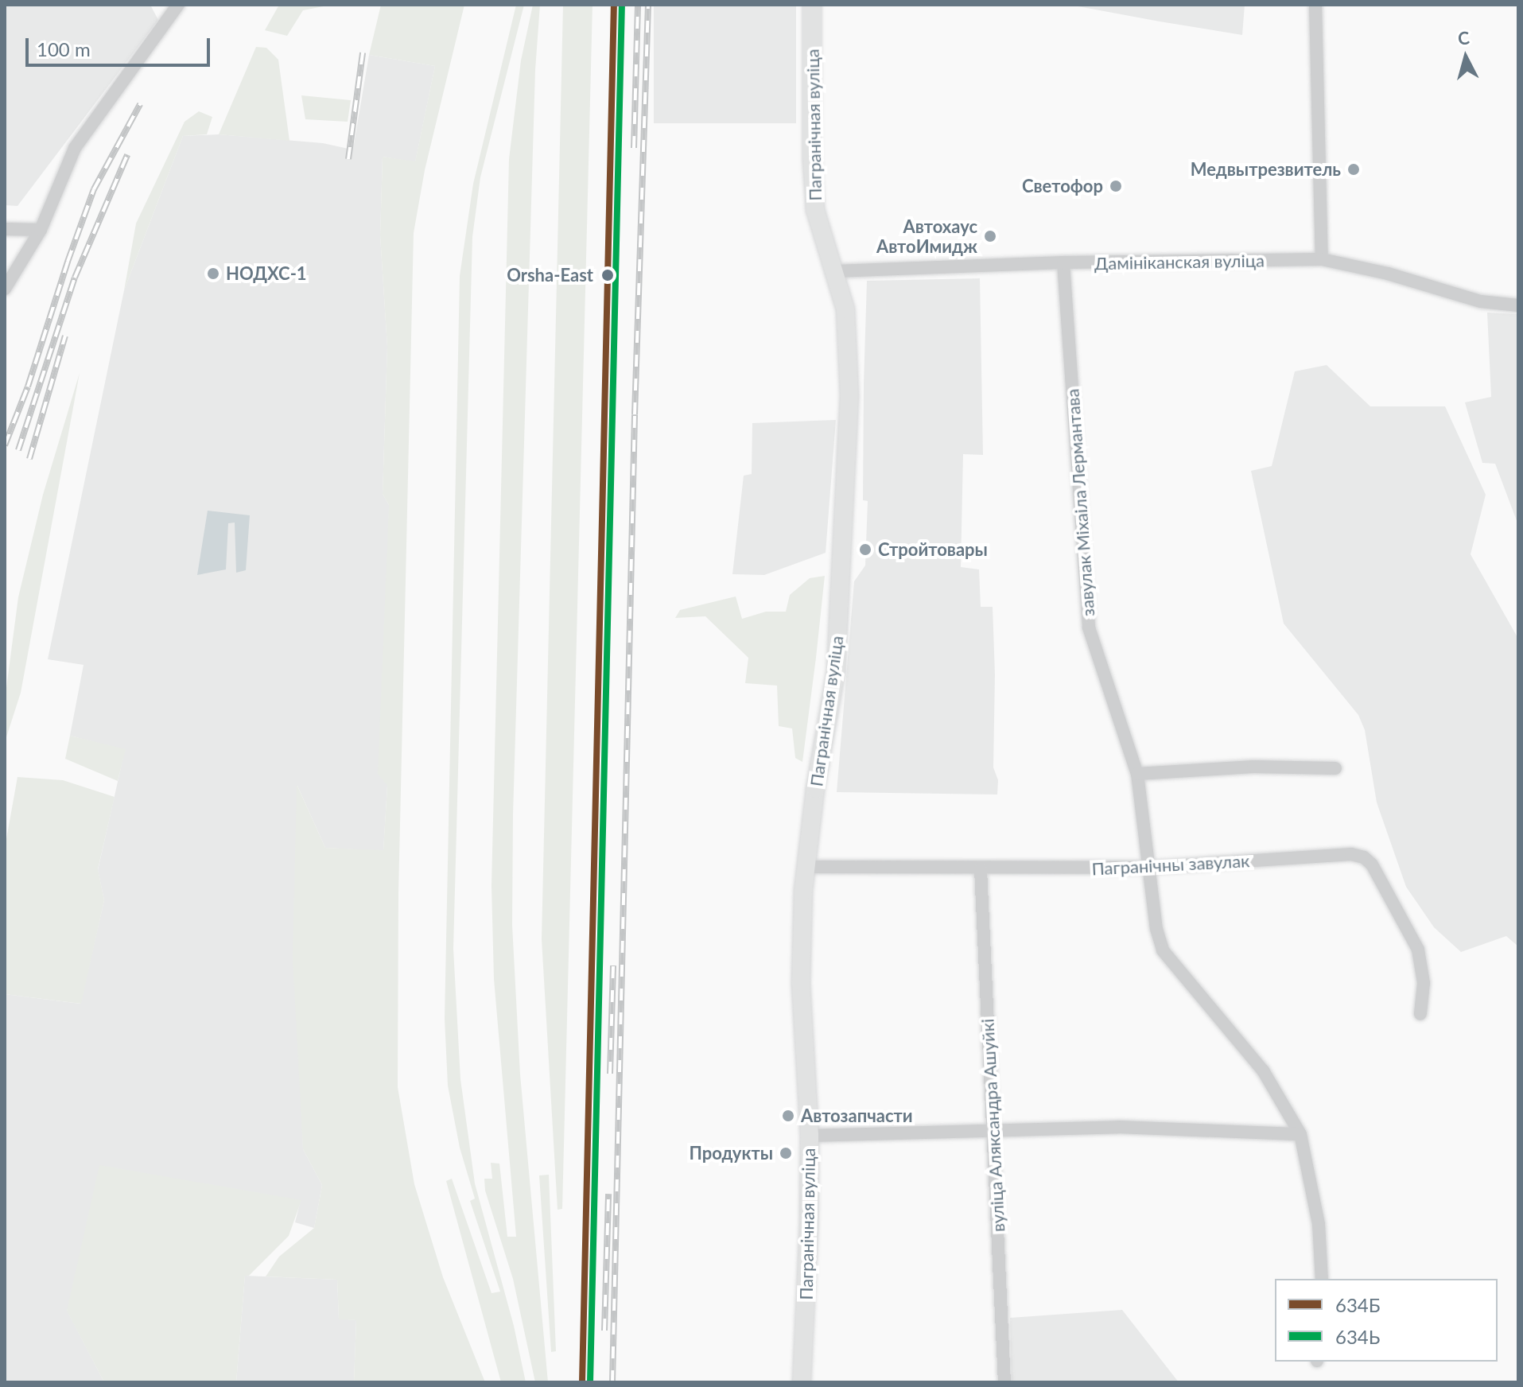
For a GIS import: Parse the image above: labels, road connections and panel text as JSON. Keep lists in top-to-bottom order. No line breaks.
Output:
{"streets":{"main road":["Пагранічная вуліца"],"street":["Дамініканская вуліца","завулак Міхаіла Лермантава","Пагранічны завулак","вуліца Аляксандра Ашуйкі"]},"crossings":[["Пагранічная вуліца","Дамініканская вуліца"],["Пагранічная вуліца","Пагранічны завулак"],["Дамініканская вуліца","завулак Міхаіла Лермантава"],["завулак Міхаіла Лермантава","Пагранічны завулак"],["Пагранічны завулак","вуліца Аляксандра Ашуйкі"]],"places":["Медвытрезвитель","Светофор","Автохаус АвтоИмидж","НОДХС-1","Orsha-East","Стройтовары","Автозапчасти","Продукты"],"lines":["transit line 634Б","transit line 634Ь"],"legend":["634Б","634Ь"],"scale_bar":"100 m","north":"top"}
